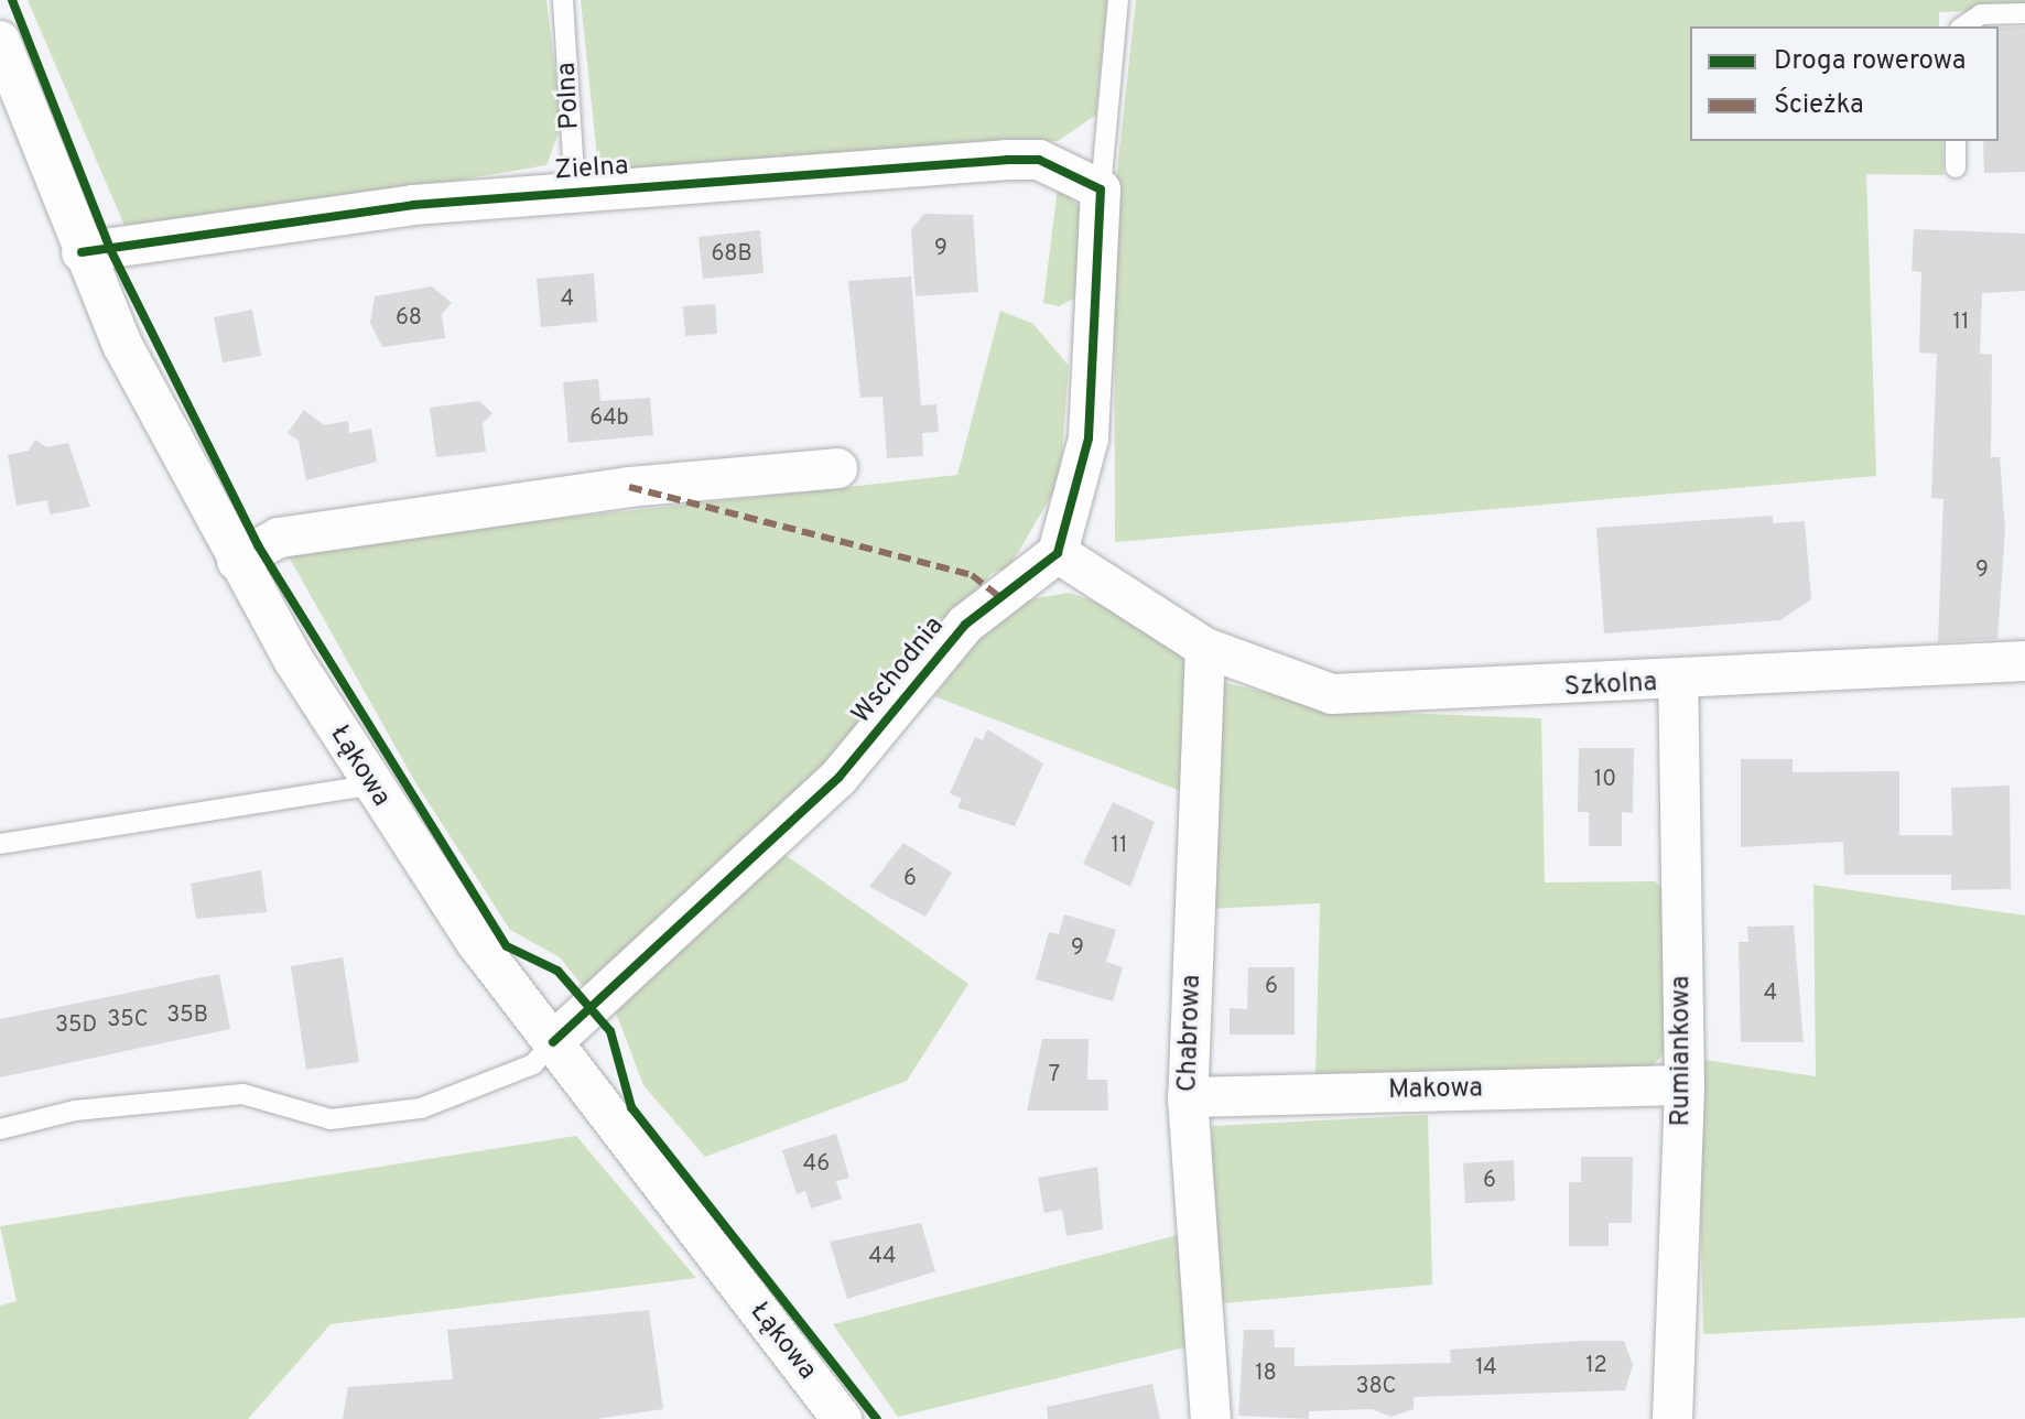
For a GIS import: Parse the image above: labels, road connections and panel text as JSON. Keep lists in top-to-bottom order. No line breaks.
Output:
{"streets":{"street":["Zielna","Wschodnia","Szkolna","Łąkowa","Chabrowa","Rumiankowa","Makowa"],"lane":["Polna"]},"crossings":[["Polna","Zielna"],["Zielna","Łąkowa"],["Wschodnia","Szkolna"],["Wschodnia","Łąkowa"],["Szkolna","Chabrowa"],["Szkolna","Rumiankowa"],["Chabrowa","Makowa"],["Rumiankowa","Makowa"]],"house_numbers":["9","68B","4","68","11","64b","9","10","11","6","9","6","4","35B","35C","35D","7","46","6","44","12","14","18","38C"],"legend":["Droga rowerowa","Ścieżka"]}
